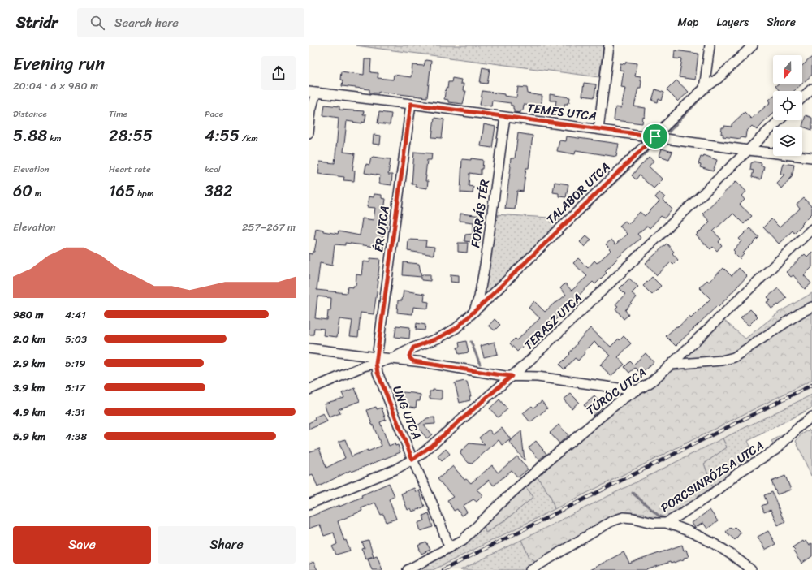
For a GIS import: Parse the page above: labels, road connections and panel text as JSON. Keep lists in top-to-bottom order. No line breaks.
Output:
{"streets":{"street":["TEMES UTCA","TALABOR UTCA","FORRÁS TÉR","ÉR UTCA","TERASZ UTCA","TÚRÓC UTCA","UNG UTCA","PORCSINRÓZSA UTCA"]},"crossings":[["TEMES UTCA","TALABOR UTCA"],["TEMES UTCA","FORRÁS TÉR"],["TEMES UTCA","ÉR UTCA"],["TEMES UTCA","TERASZ UTCA"],["TALABOR UTCA","FORRÁS TÉR"],["ÉR UTCA","UNG UTCA"],["TERASZ UTCA","UNG UTCA"],["TÚRÓC UTCA","UNG UTCA"]],"north":"bottom","page":{"header":"Stridr","search":"Search here","nav":["Map","Layers","Share"],"heading":["Evening run","20:04 · 6 × 980 m"],"stats":[["Distance","5.88 km"],["Time","28:55"],["Pace","4:55 /km"],["Elevation","60 m"],["Heart rate","165 bpm"],["kcal","382"]],"chart":["Elevation","257–267 m"],"list":[{"name":"980 m","note":"4:41"},{"name":"2.0 km","note":"5:03"},{"name":"2.9 km","note":"5:19"},{"name":"3.9 km","note":"5:17"},{"name":"4.9 km","note":"4:31"},{"name":"5.9 km","note":"4:38"}],"buttons":["Save","Share"]}}
